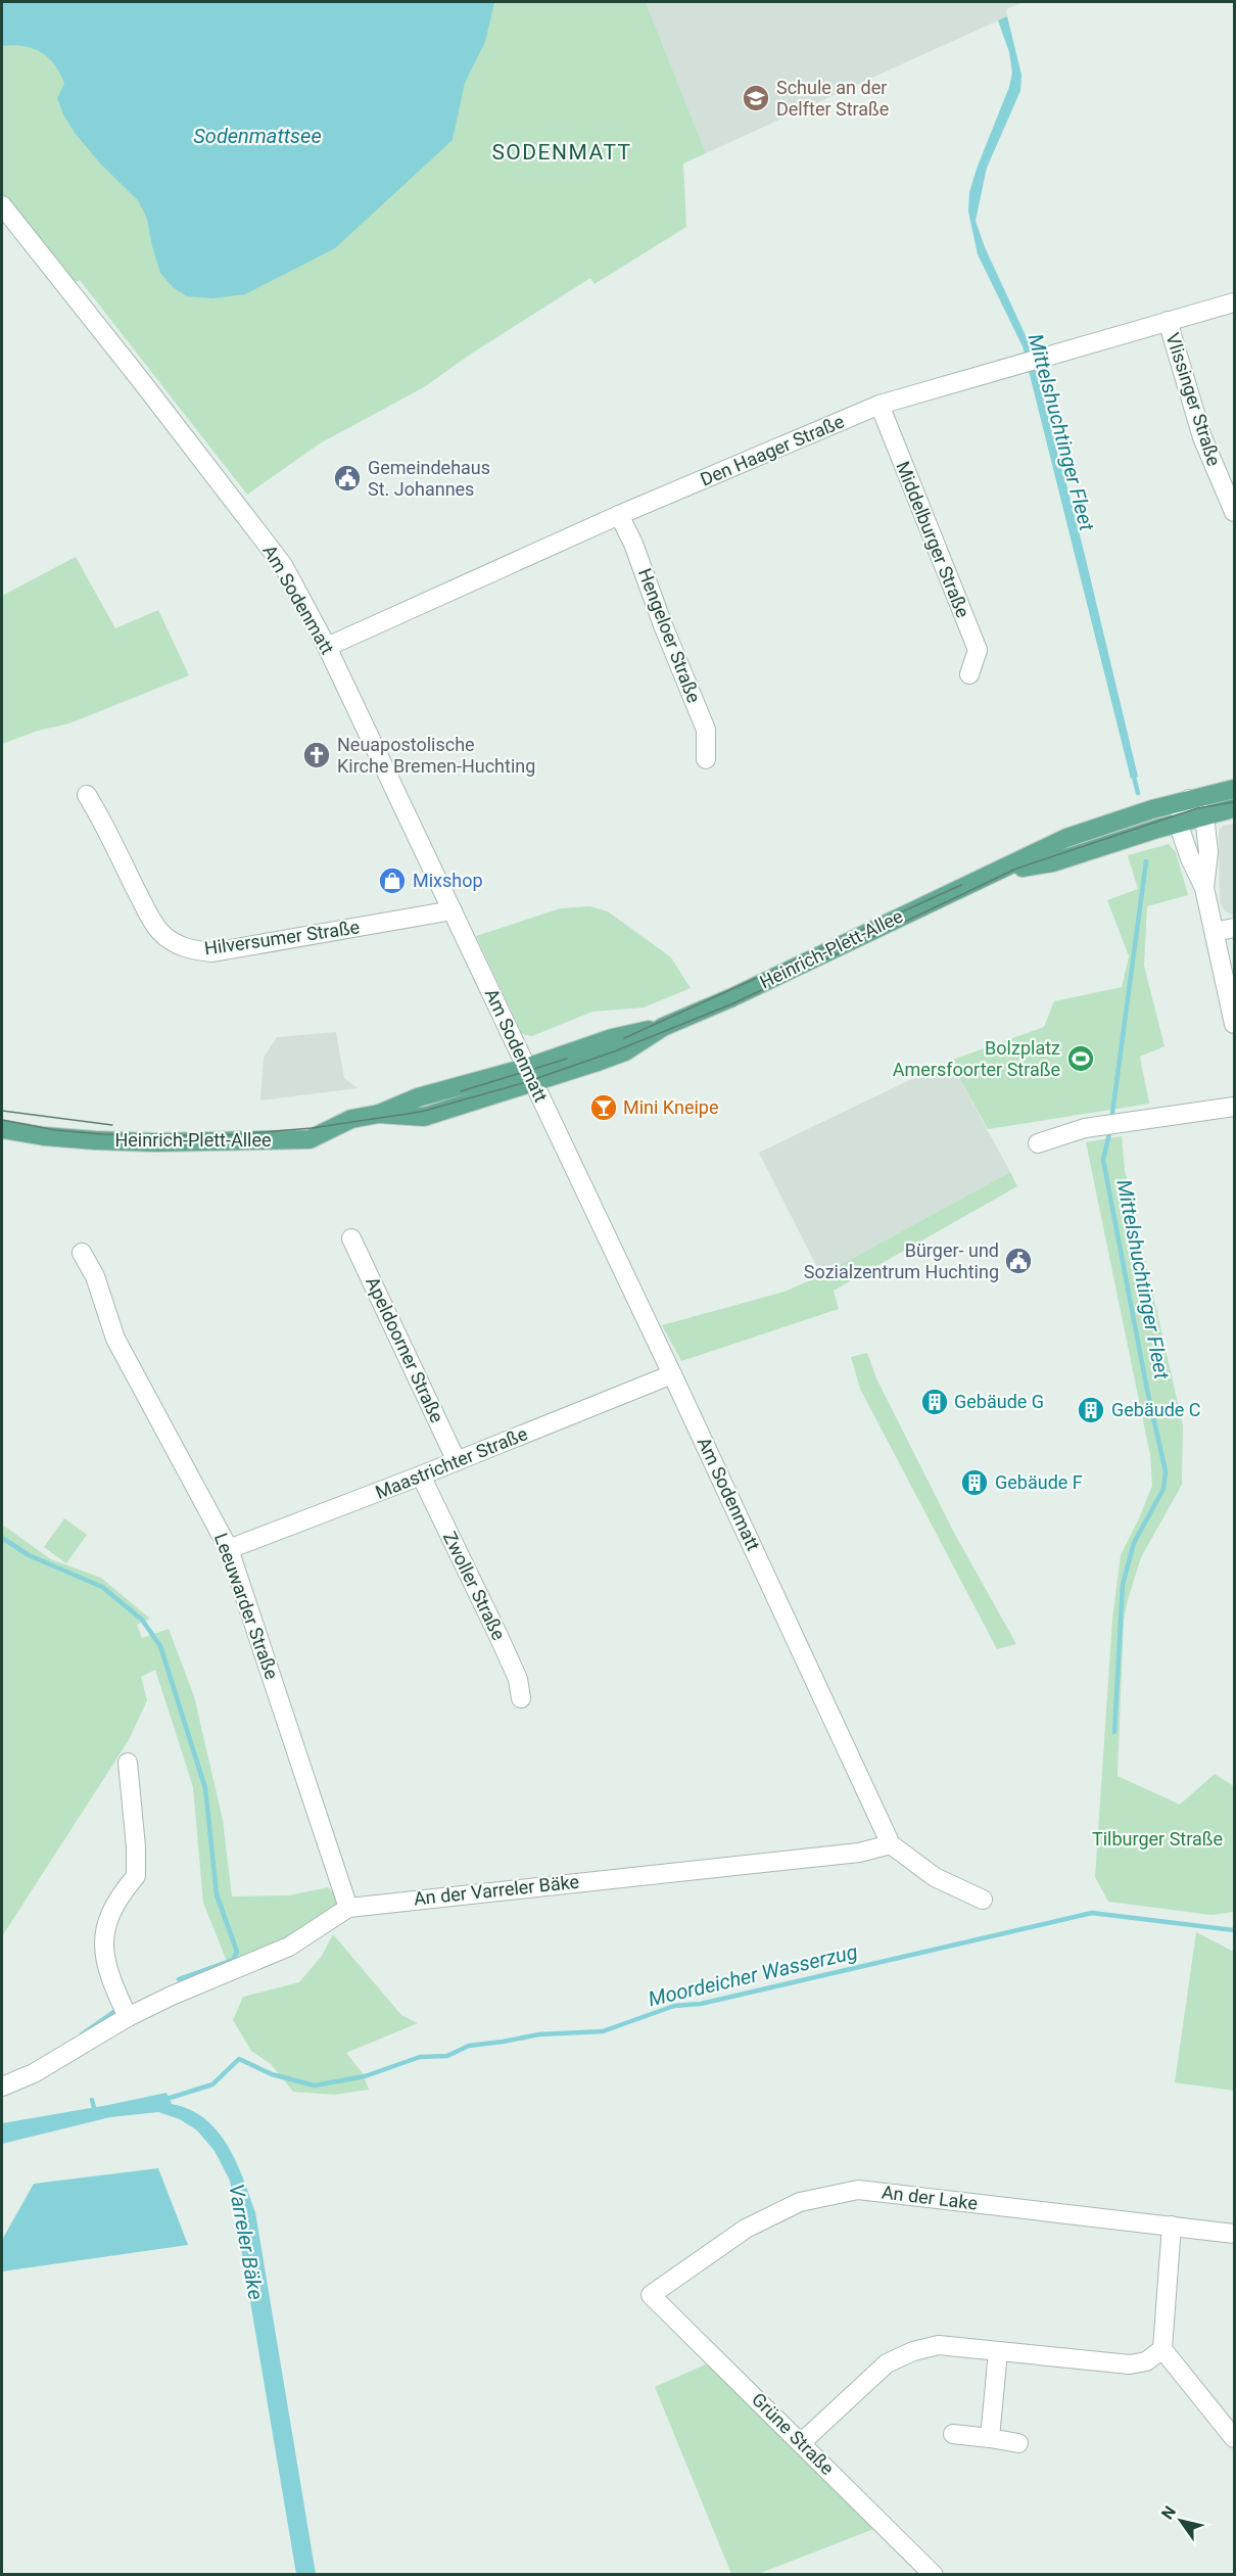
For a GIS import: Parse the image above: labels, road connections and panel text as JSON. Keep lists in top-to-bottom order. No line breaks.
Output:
{"streets":{"main road":["Heinrich-Plett-Allee"],"street":["Vlissinger Straße","Den Haager Straße","Middelburger Straße","Am Sodenmatt","Hengeloer Straße","Hilversumer Straße","Apeldoorner Straße","Maastrichter Straße","Zwoller Straße","Leeuwarder Straße","An der Varreler Bäke","An der Lake","Grüne Straße"]},"crossings":[["Vlissinger Straße","Den Haager Straße"],["Den Haager Straße","Middelburger Straße"],["Den Haager Straße","Am Sodenmatt"],["Den Haager Straße","Hengeloer Straße"],["Am Sodenmatt","Hilversumer Straße"],["Am Sodenmatt","Heinrich-Plett-Allee"],["Am Sodenmatt","Maastrichter Straße"],["Am Sodenmatt","An der Varreler Bäke"],["Apeldoorner Straße","Maastrichter Straße"],["Maastrichter Straße","Zwoller Straße"],["Maastrichter Straße","Leeuwarder Straße"],["Leeuwarder Straße","An der Varreler Bäke"],["An der Lake","Grüne Straße"]],"districts":["SODENMATT"],"water":["Sodenmattsee","Mittelshuchtinger Fleet","Moordeicher Wasserzug","Varreler Bäke"],"parks":["Tilburger Straße"],"places":{"school or university":["Schule an der Delfter Straße"],"public building":["Gemeindehaus St. Johannes","Bürger- und Sozialzentrum Huchting"],"church":["Neuapostolische Kirche Bremen-Huchting"],"shop":["Mixshop"],"sports":["Bolzplatz Amersfoorter Straße"],"bar":["Mini Kneipe"],"building":["Gebäude G","Gebäude C","Gebäude F"]},"north":"top left"}
